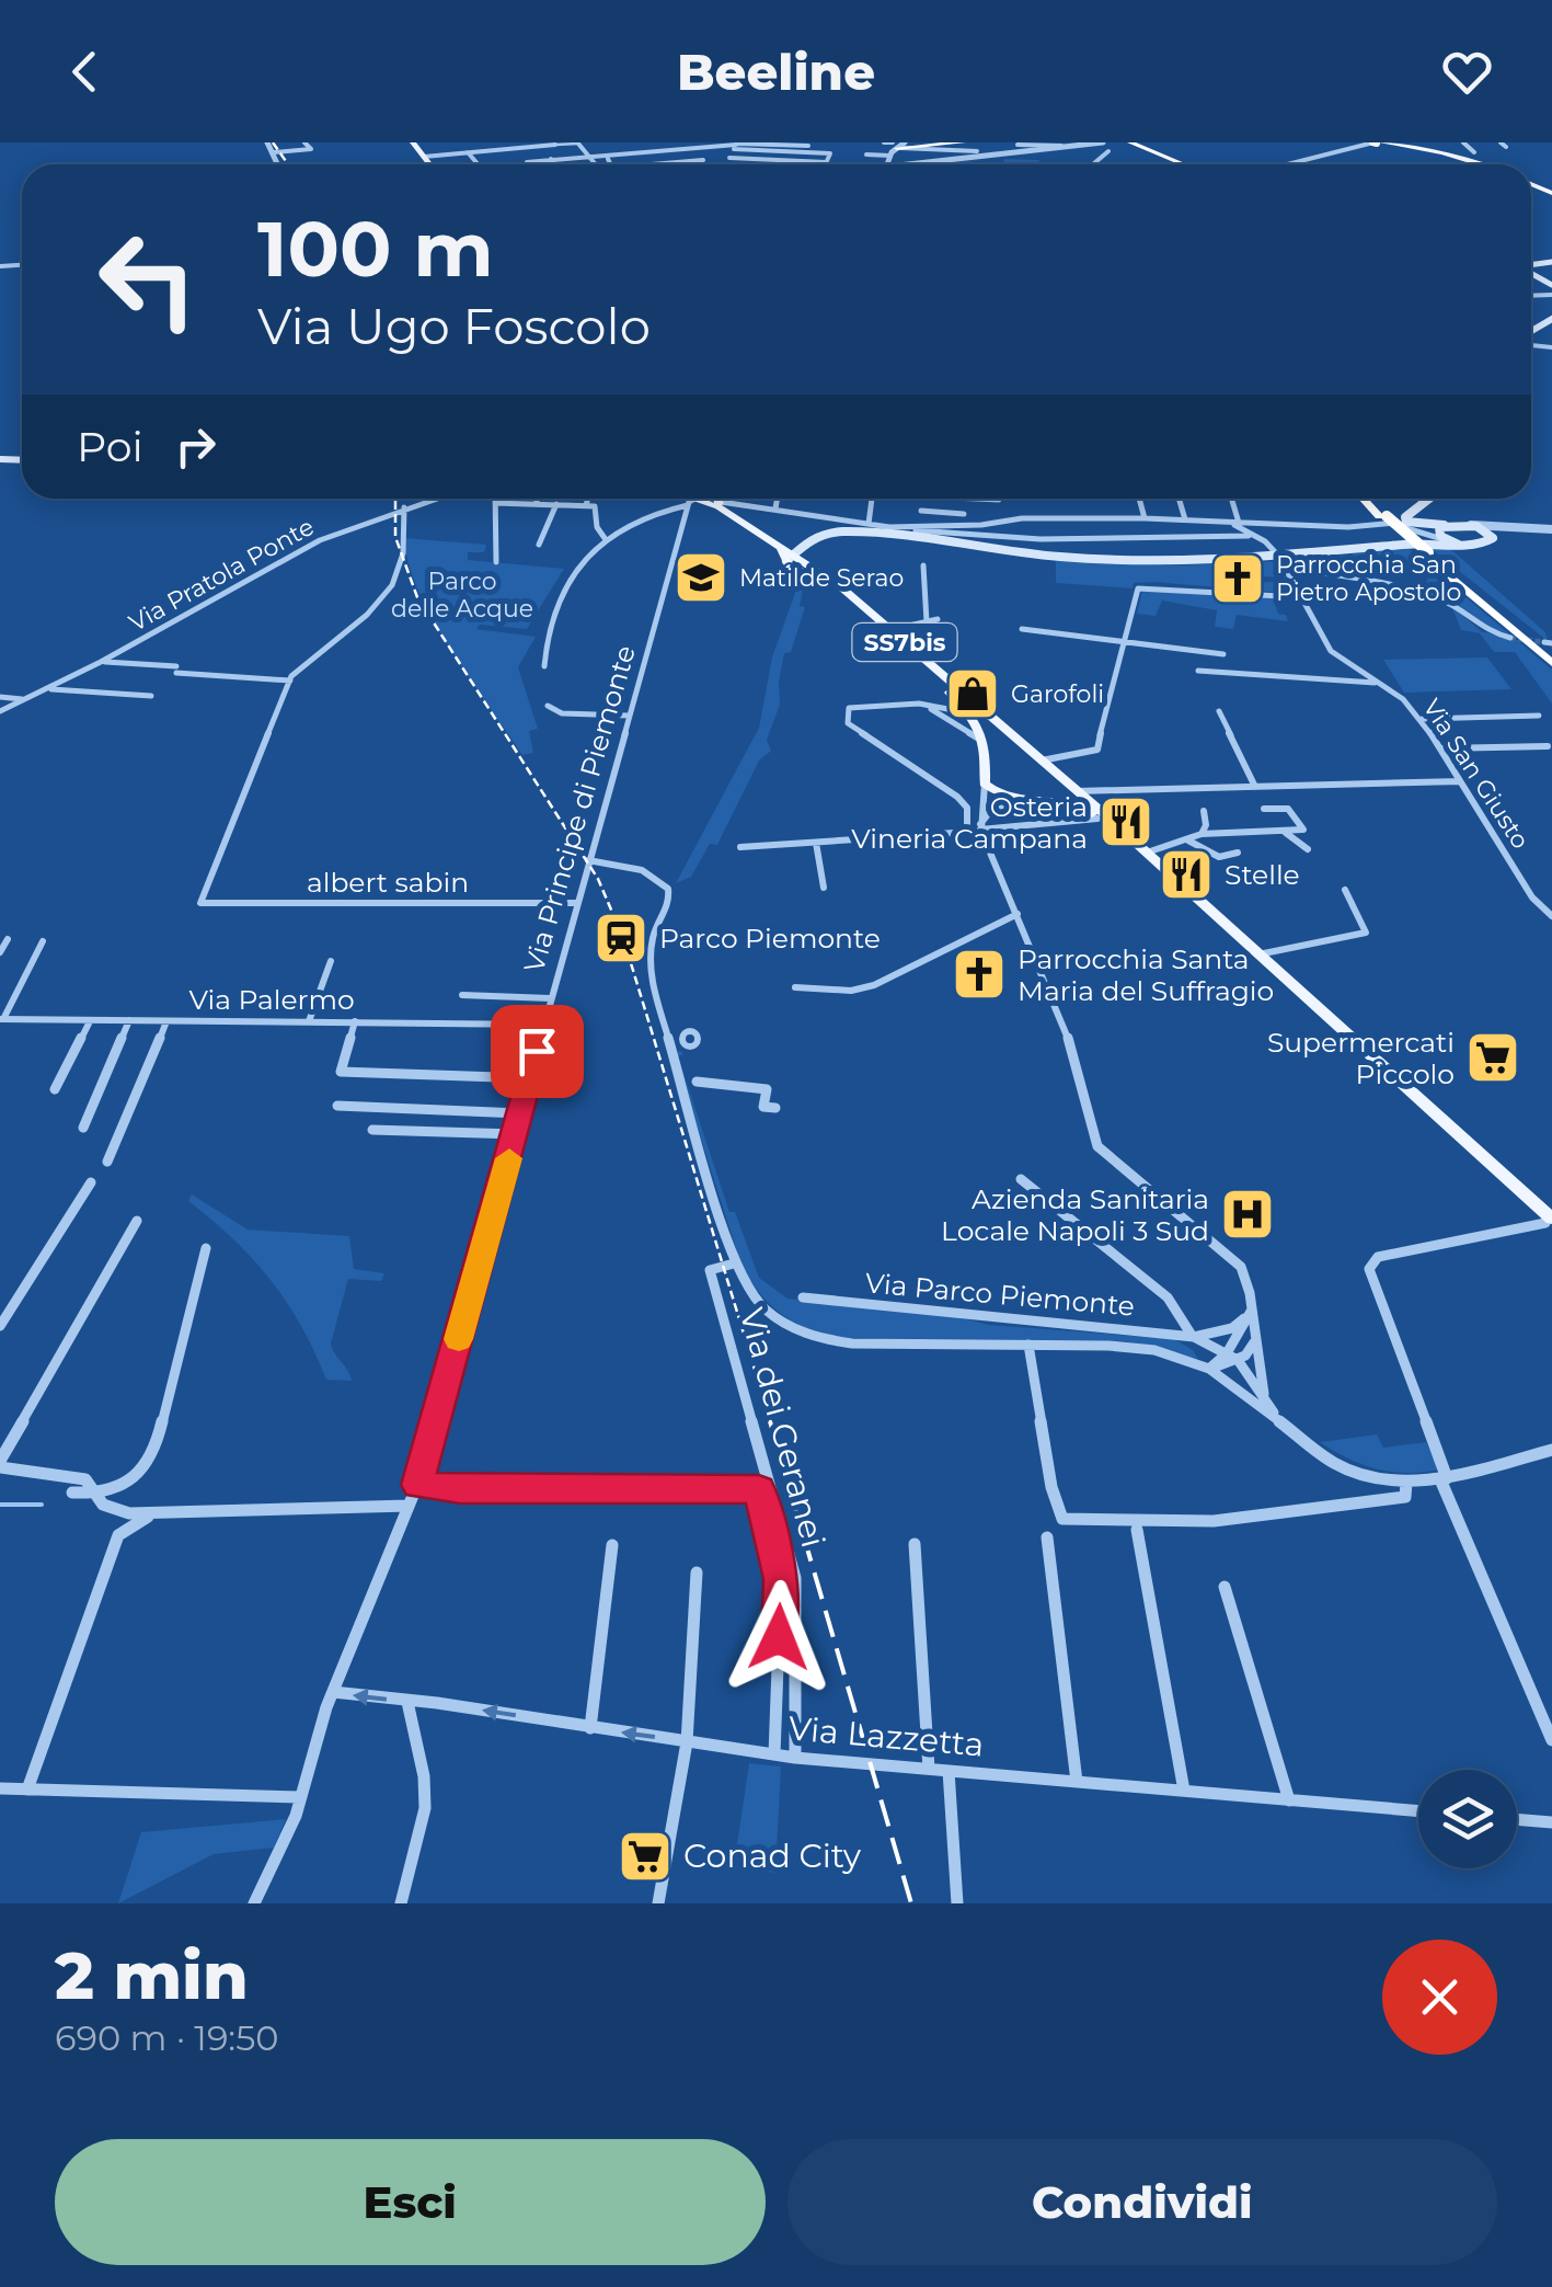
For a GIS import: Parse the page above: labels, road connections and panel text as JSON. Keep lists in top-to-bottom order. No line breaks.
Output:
{"streets":{"main road":["SS7bis"],"street":["Via Pratola Ponte","Via San Giusto","Via Principe di Piemonte","albert sabin","Via Palermo","Via Parco Piemonte","Via dei Geranei","Via Lazzetta"]},"crossings":[["Via Principe di Piemonte","albert sabin"],["Via Principe di Piemonte","Via Palermo"],["Via Principe di Piemonte","Via Lazzetta"],["Via dei Geranei","Via Lazzetta"]],"parks":["Parco delle Acque"],"places":{"school or university":["Matilde Serao"],"church":["Parrocchia San Pietro Apostolo","Parrocchia Santa Maria del Suffragio"],"shop":["Garofoli"],"restaurant":["Osteria Vineria Campana","Stelle"],"station":["Parco Piemonte"],"supermarket":["Supermercati Piccolo","Conad City"],"hospital":["Azienda Sanitaria Locale Napoli 3 Sud"]},"page":{"header":"Beeline","turn":["100 m","Via Ugo Foscolo"],"then":"Poi","heading":["2 min","690 m · 19:50"],"buttons":["Esci","Condividi"]}}
